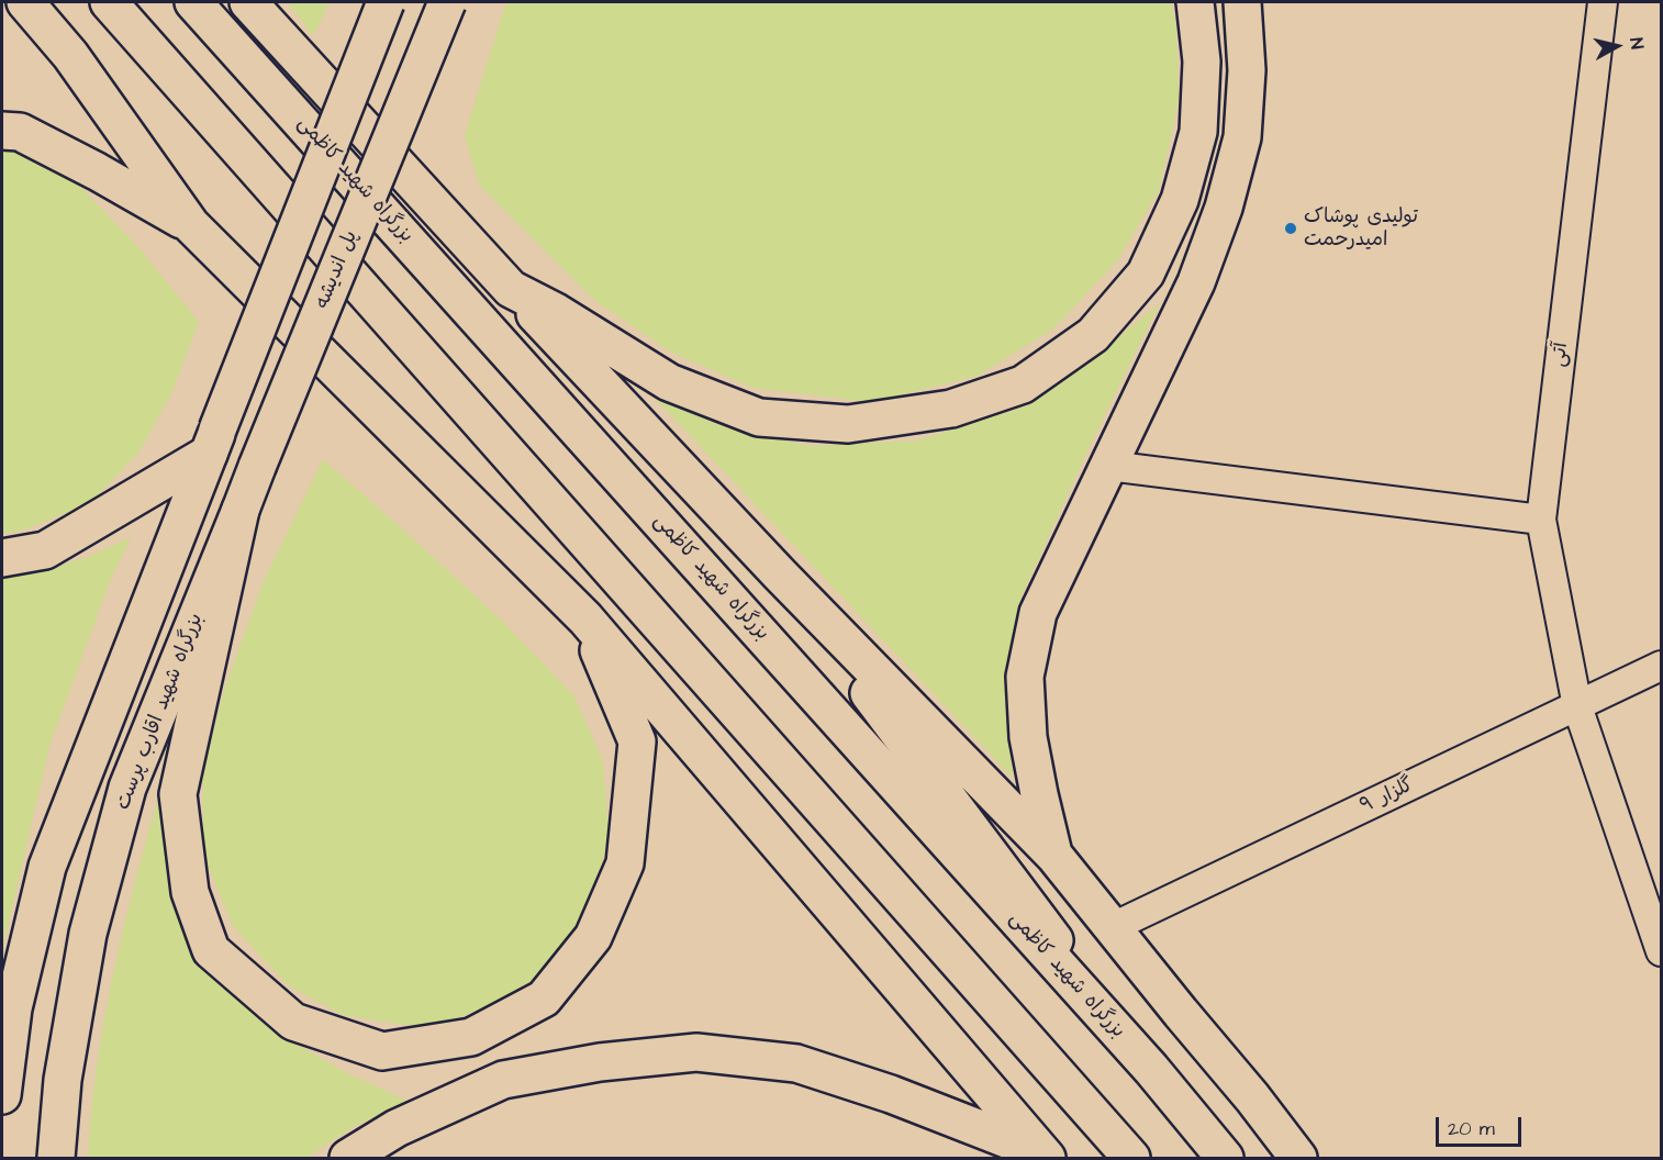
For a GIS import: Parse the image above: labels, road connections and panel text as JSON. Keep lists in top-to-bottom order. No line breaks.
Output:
{"streets":{"main road":["بزرگراه شهید کاظمی","پل اندیشه","بزرگراه شهید اقارب پرست"],"street":["آتی","گلزار ۹"]},"crossings":[["پل اندیشه","بزرگراه شهید اقارب پرست"],["آتی","گلزار ۹"]],"places":["تولیدی پوشاک امیدرحمت"],"scale_bar":"20 m","north":"right"}
